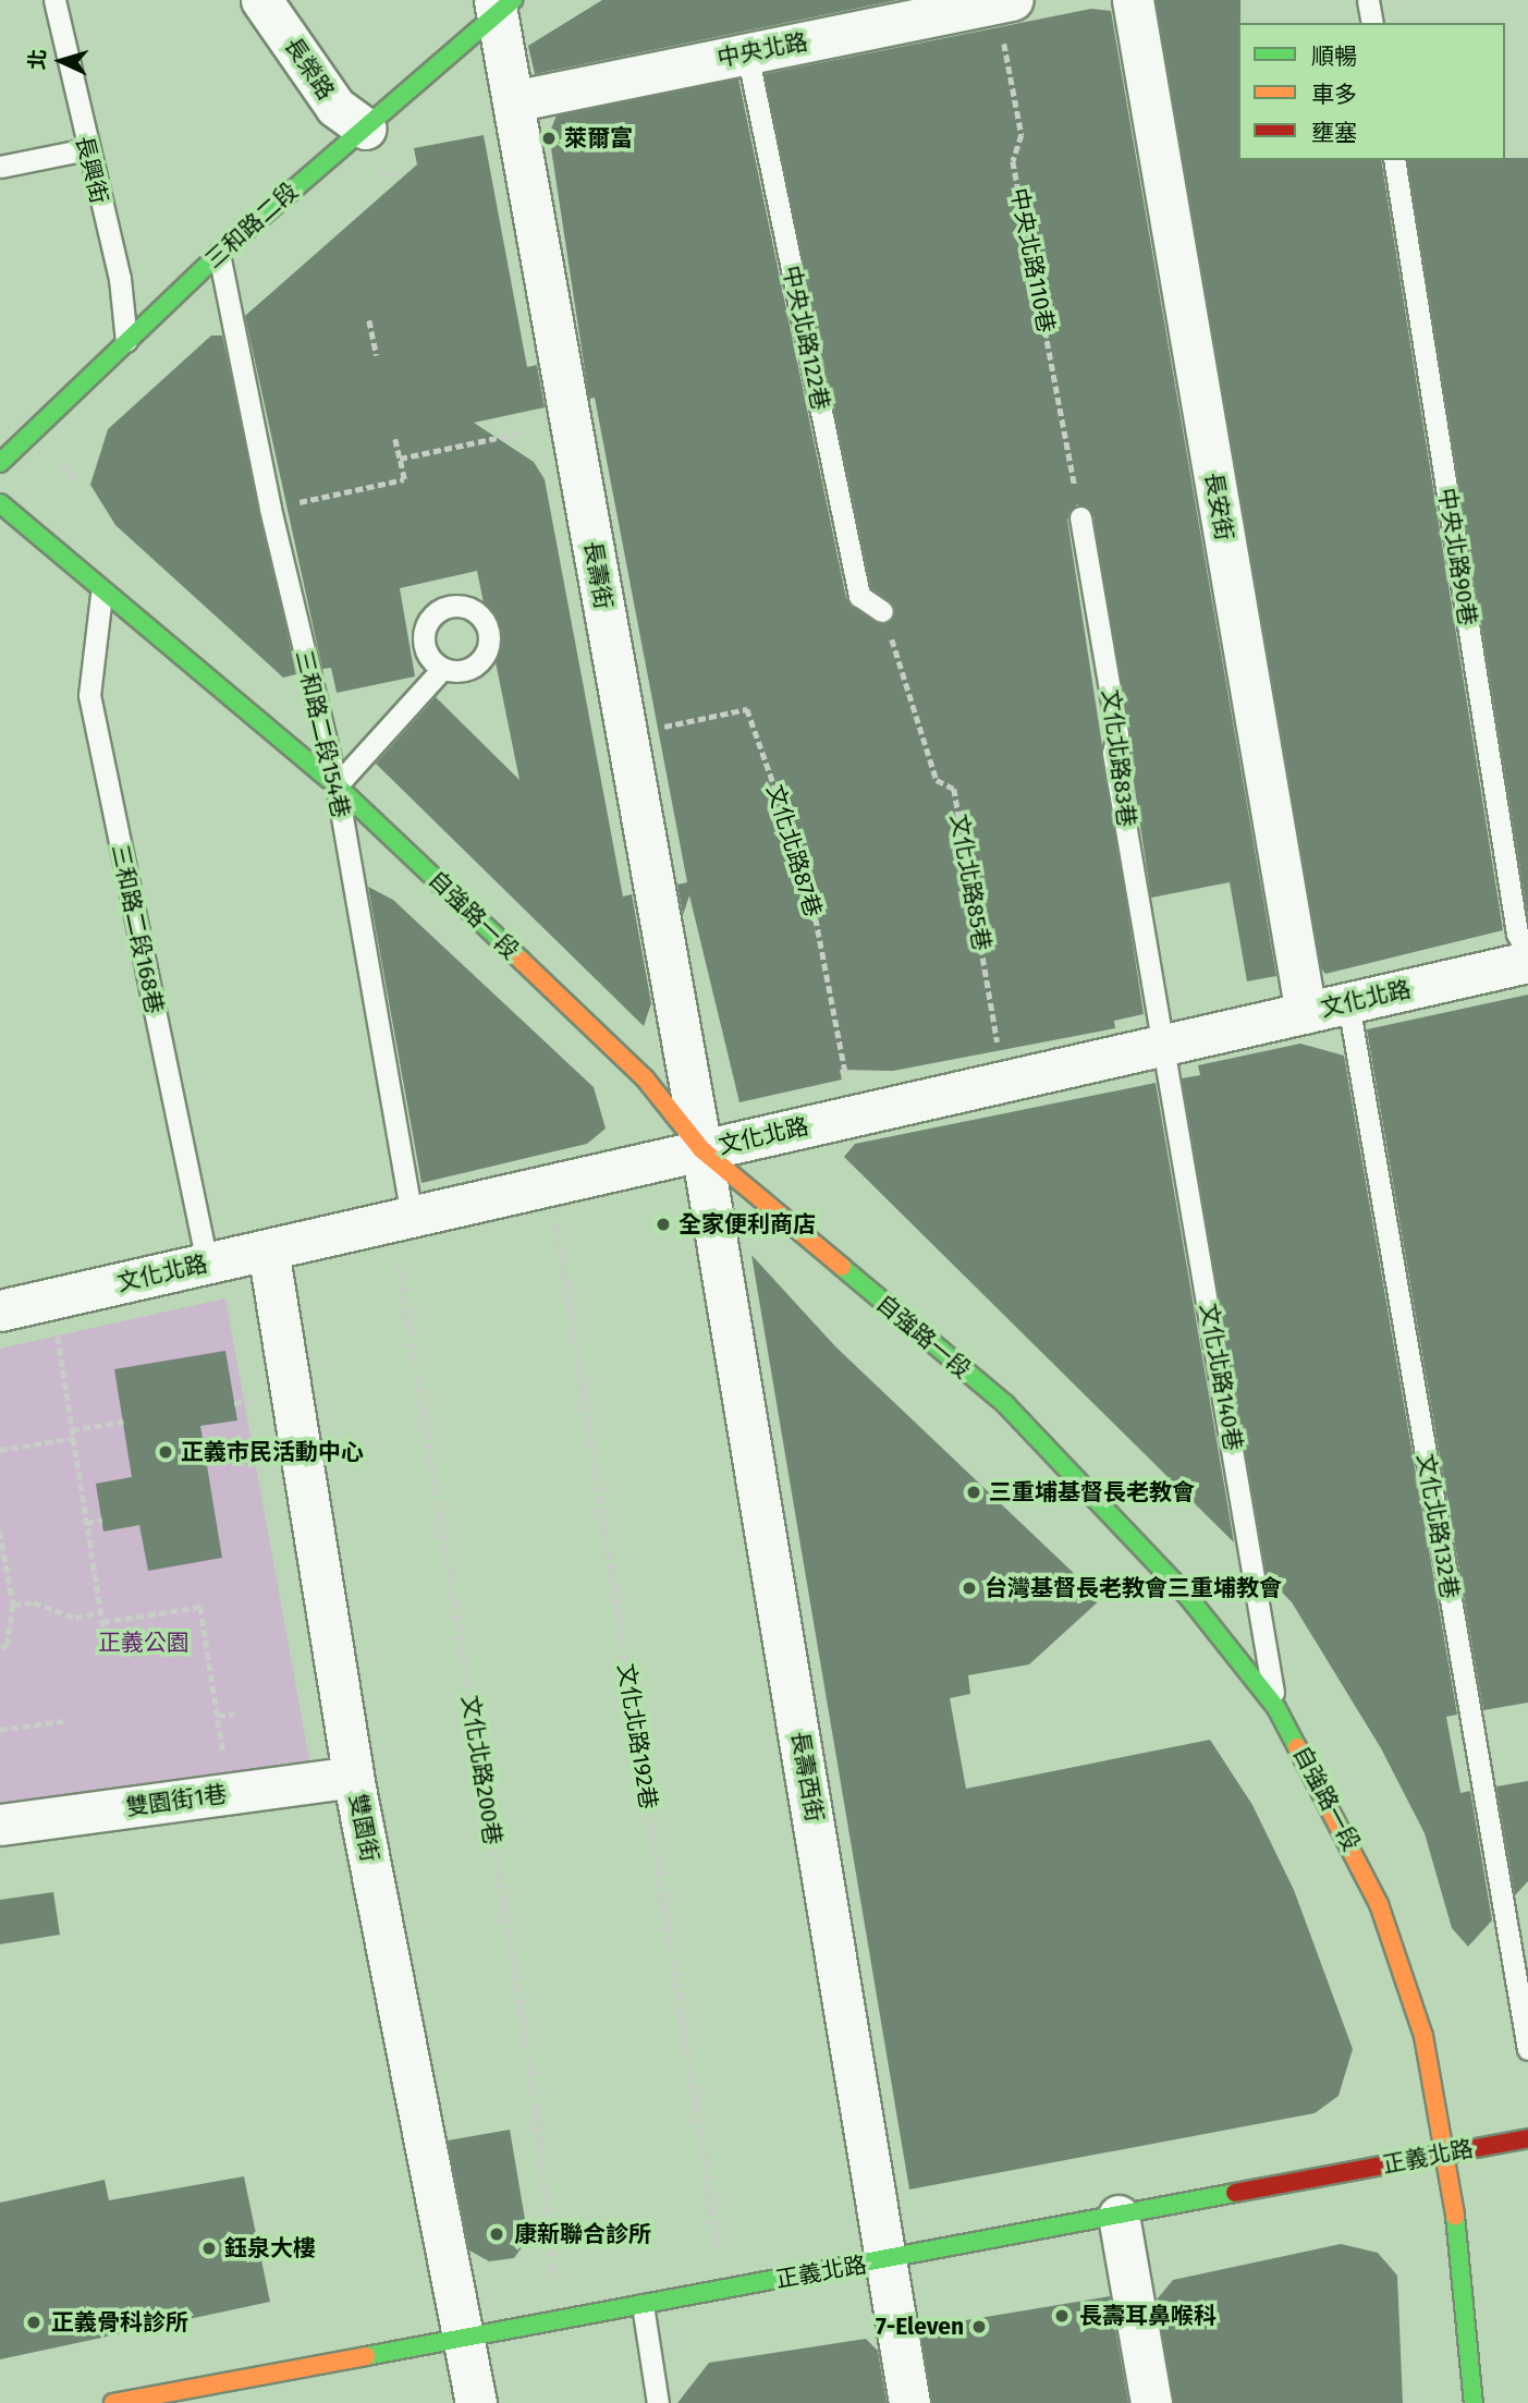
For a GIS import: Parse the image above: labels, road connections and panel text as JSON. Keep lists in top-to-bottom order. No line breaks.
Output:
{"streets":{"street":["中央北路","長榮路","三和路二段","長安街","長壽街","自強路一段","文化北路","長壽西街","雙園街1巷","雙園街","正義北路"],"lane":["長興街","中央北路122巷","中央北路90巷","三和路二段154巷","文化北路83巷","三和路二段168巷","文化北路140巷","文化北路132巷"],"path":["中央北路110巷","文化北路87巷","文化北路85巷","文化北路192巷","文化北路200巷"]},"crossings":[["中央北路","中央北路110巷"],["中央北路","中央北路122巷"],["中央北路","長壽街"],["長榮路","三和路二段"],["長興街","三和路二段"],["三和路二段","長壽街"],["三和路二段","三和路二段154巷"],["中央北路110巷","文化北路83巷"],["中央北路122巷","文化北路85巷"],["長安街","文化北路"],["長壽街","文化北路87巷"],["長壽街","自強路一段"],["長壽街","文化北路"],["長壽街","長壽西街"],["三和路二段154巷","自強路一段"],["三和路二段154巷","文化北路"],["三和路二段154巷","文化北路200巷"],["文化北路83巷","文化北路"],["文化北路83巷","文化北路140巷"],["文化北路87巷","文化北路"],["文化北路85巷","文化北路"],["自強路一段","三和路二段168巷"],["自強路一段","文化北路"],["自強路一段","文化北路140巷"],["自強路一段","長壽西街"],["自強路一段","正義北路"],["三和路二段168巷","文化北路"],["文化北路","文化北路140巷"],["文化北路","文化北路132巷"],["文化北路","文化北路192巷"],["文化北路","文化北路200巷"],["文化北路","長壽西街"],["文化北路","雙園街"],["文化北路192巷","正義北路"],["文化北路200巷","正義北路"],["長壽西街","正義北路"],["雙園街1巷","雙園街"],["雙園街","正義北路"]],"parks":["正義公園"],"places":["萊爾富","全家便利商店","正義市民活動中心","三重埔基督長老教會","台灣基督長老教會三重埔教會","康新聯合診所","鈺泉大樓","長壽耳鼻喉科","正義骨科診所","7-Eleven"],"legend":["順暢","車多","壅塞"],"north":"left"}
